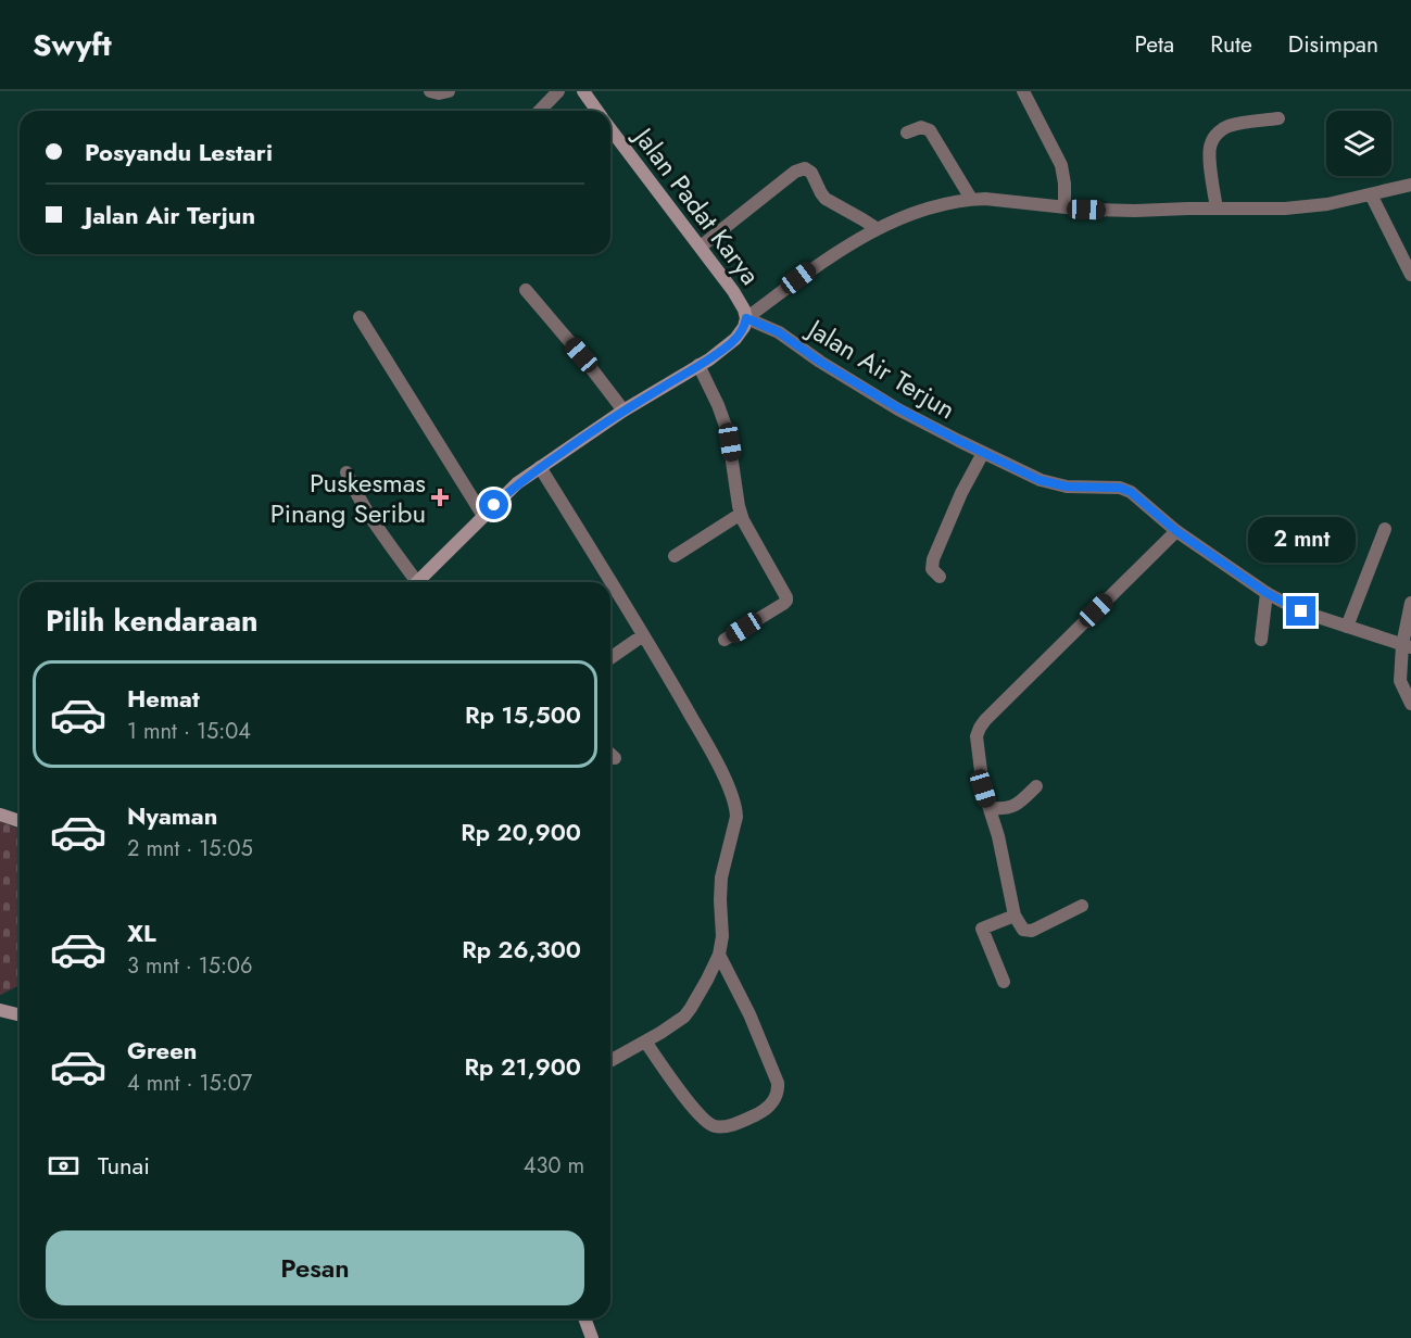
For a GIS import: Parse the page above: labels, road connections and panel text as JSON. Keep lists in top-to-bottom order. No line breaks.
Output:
{"streets":{"main road":["Jalan Padat Karya"],"street":["Jalan Air Terjun"]},"crossings":[["Jalan Padat Karya","Jalan Air Terjun"]],"places":{"health":["Puskesmas Pinang Seribu"]},"page":{"header":"Swyft","nav":["Peta","Rute","Disimpan"],"banner":["Posyandu Lestari","Jalan Air Terjun"],"bubble":"2 mnt","heading":"Pilih kendaraan","list":[{"name":"Hemat","note":"1 mnt · 15:04","value":"Rp 15,500"},{"name":"Nyaman","note":"2 mnt · 15:05","value":"Rp 20,900"},{"name":"XL","note":"3 mnt · 15:06","value":"Rp 26,300"},{"name":"Green","note":"4 mnt · 15:07","value":"Rp 21,900"}],"pay":["Tunai","430 m"],"buttons":"Pesan"}}
